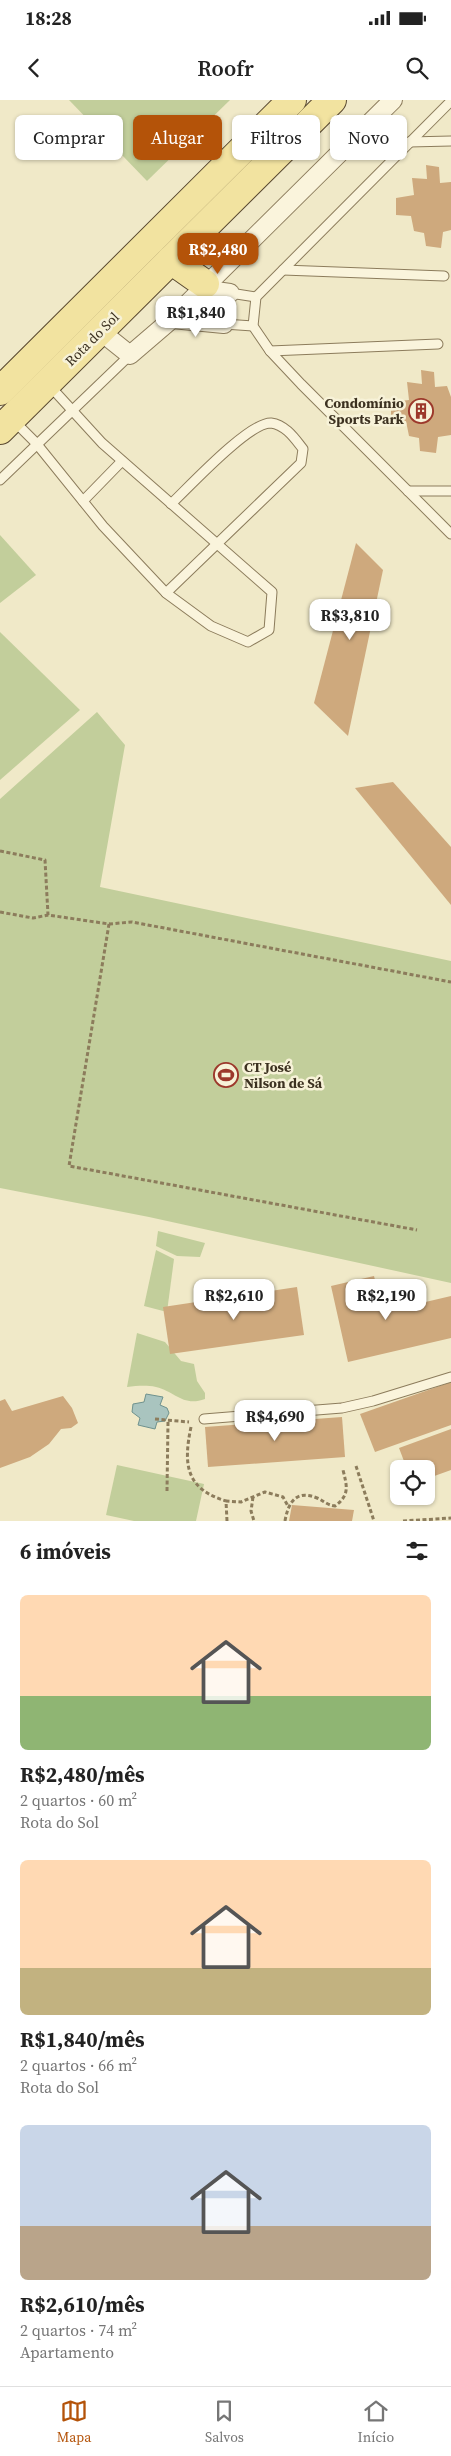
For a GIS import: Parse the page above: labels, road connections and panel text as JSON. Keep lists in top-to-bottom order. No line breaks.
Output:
{"streets":{"main road":["Rota do Sol"]},"places":{"building":["Condomínio Sports Park"],"sports":["CT José Nilson de Sá"]},"page":{"status":"18:28","header":"Roofr","chip":["Comprar","Alugar","Filtros","Novo"],"price":["R$2,480","R$1,840","R$3,810","R$2,610","R$2,190","R$4,690"],"heading":"6 imóveis","list":[{"name":"R$2,480/mês","note":"2 quartos · 60 m² · Rota do Sol"},{"name":"R$1,840/mês","note":"2 quartos · 66 m² · Rota do Sol"},{"name":"R$2,610/mês","note":"2 quartos · 74 m² · Apartamento"}],"tabs":["Mapa","Salvos","Início"]}}
